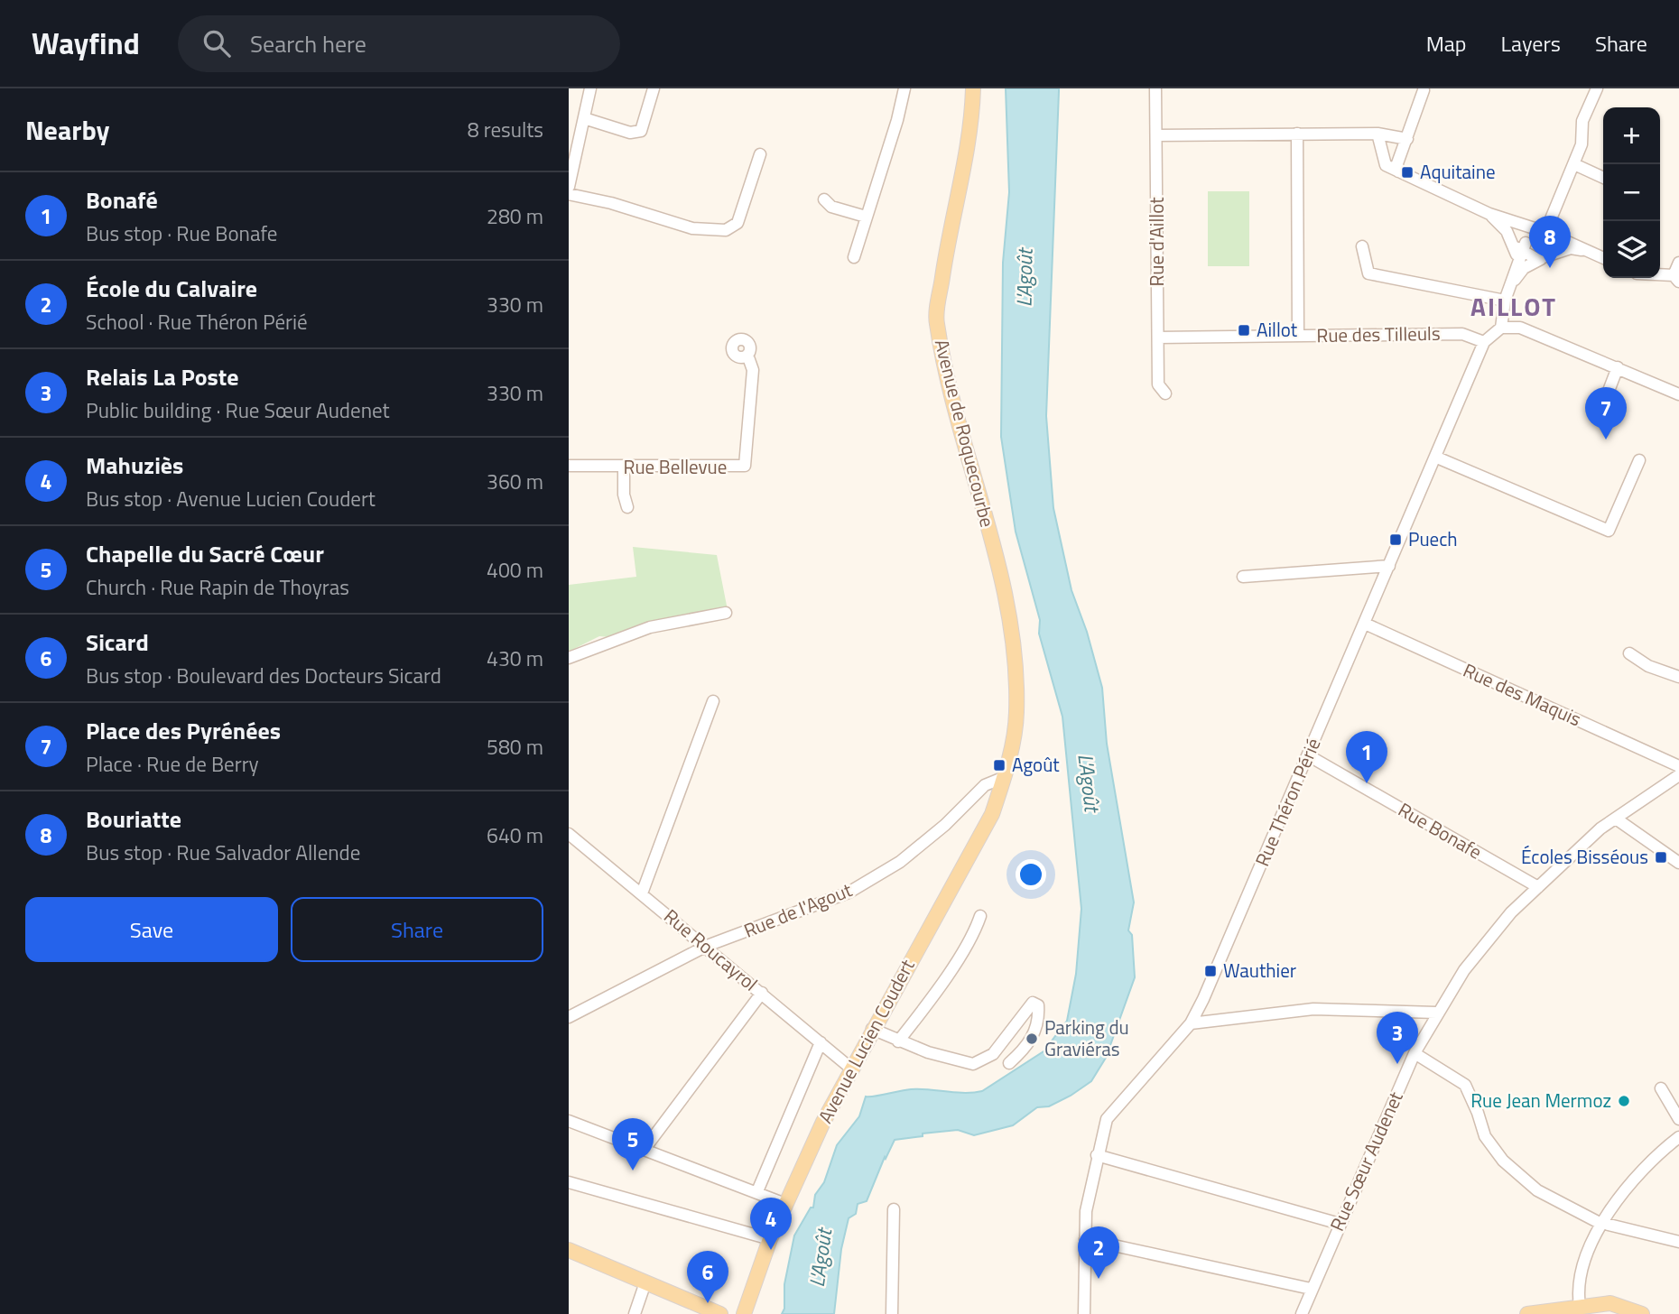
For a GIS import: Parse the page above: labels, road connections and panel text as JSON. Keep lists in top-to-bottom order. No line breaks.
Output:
{"streets":{"main road":["Avenue de Roquecourbe","Avenue Lucien Coudert"],"street":["Rue d'Aillot","Rue des Tilleuls","Rue Bellevue","Rue des Maquis","Rue Théron Périé","Rue Bonafe","Rue de l'Agout","Rue Roucayrol","Rue Sœur Audenet"]},"crossings":[["Rue d'Aillot","Rue des Tilleuls"],["Rue des Tilleuls","Rue Théron Périé"],["Avenue de Roquecourbe","Rue de l'Agout"],["Avenue de Roquecourbe","Avenue Lucien Coudert"],["Rue des Maquis","Rue Théron Périé"],["Rue Théron Périé","Rue Bonafe"],["Rue Bonafe","Rue Sœur Audenet"],["Rue de l'Agout","Rue Roucayrol"],["Rue de l'Agout","Avenue Lucien Coudert"],["Rue Roucayrol","Avenue Lucien Coudert"]],"districts":["AILLOT"],"water":["L'Agoût"],"places":{"transit":["Aquitaine","Aillot","Puech","Agoût","Écoles Bisséous","Wauthier"],"other":["Parking du Graviéras","Rue Jean Mermoz"]},"page":{"header":"Wayfind","search":"Search here","nav":["Map","Layers","Share"],"heading":["Nearby","8 results"],"map_buttons":["+","−"],"list":[{"mark":"1","name":"Bonafé","note":"Bus stop · Rue Bonafe","value":"280 m"},{"mark":"2","name":"École du Calvaire","note":"School · Rue Théron Périé","value":"330 m"},{"mark":"3","name":"Relais La Poste","note":"Public building · Rue Sœur Audenet","value":"330 m"},{"mark":"4","name":"Mahuziès","note":"Bus stop · Avenue Lucien Coudert","value":"360 m"},{"mark":"5","name":"Chapelle du Sacré Cœur","note":"Church · Rue Rapin de Thoyras","value":"400 m"},{"mark":"6","name":"Sicard","note":"Bus stop · Boulevard des Docteurs Sicard","value":"430 m"},{"mark":"7","name":"Place des Pyrénées","note":"Place · Rue de Berry","value":"580 m"},{"mark":"8","name":"Bouriatte","note":"Bus stop · Rue Salvador Allende","value":"640 m"}],"pins":["8","7","1","3","5","4","2","6"],"buttons":["Save","Share"]}}
